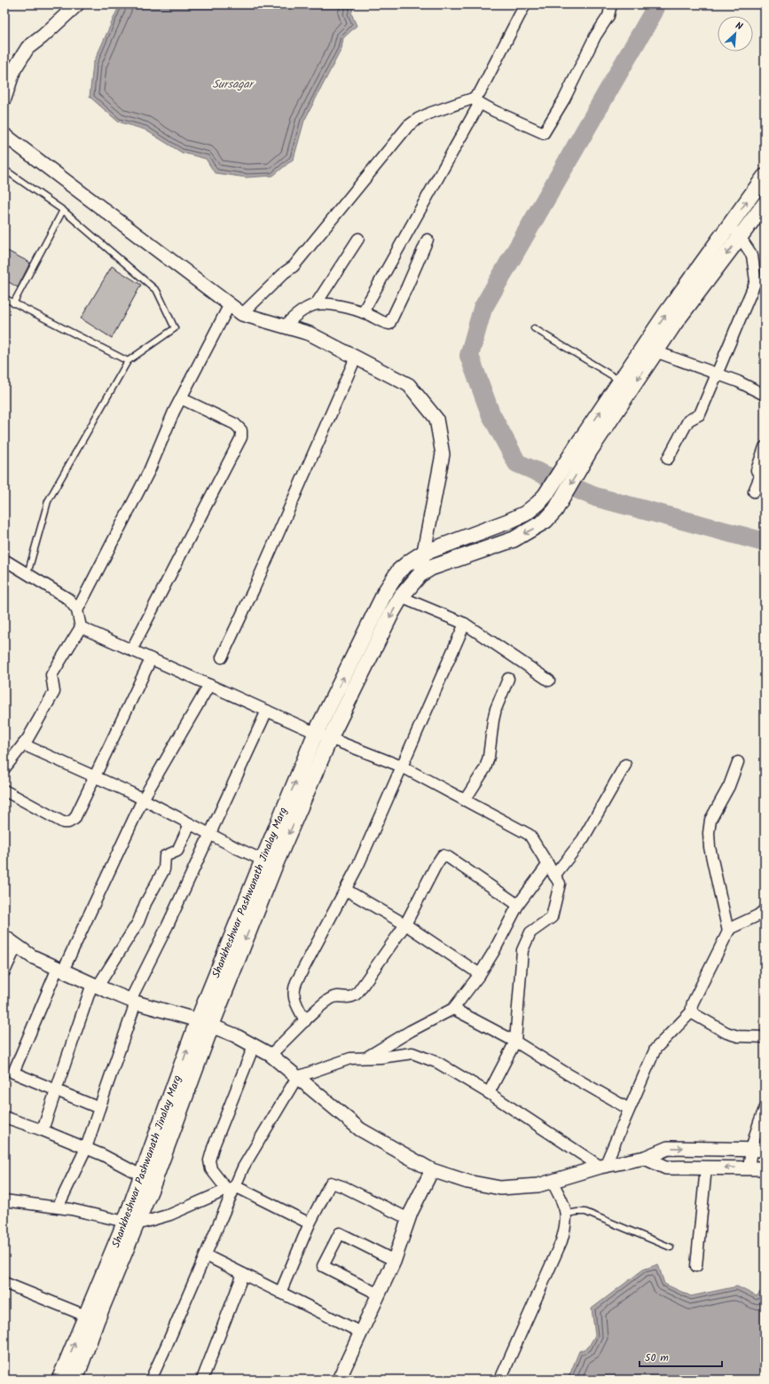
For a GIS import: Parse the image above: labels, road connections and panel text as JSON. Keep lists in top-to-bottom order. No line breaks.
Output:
{"streets":{"main road":["Shankheshwar Pashwanath Jinalay Marg"]},"water":["Sursagar"],"scale_bar":"50 m","north":"top right"}
